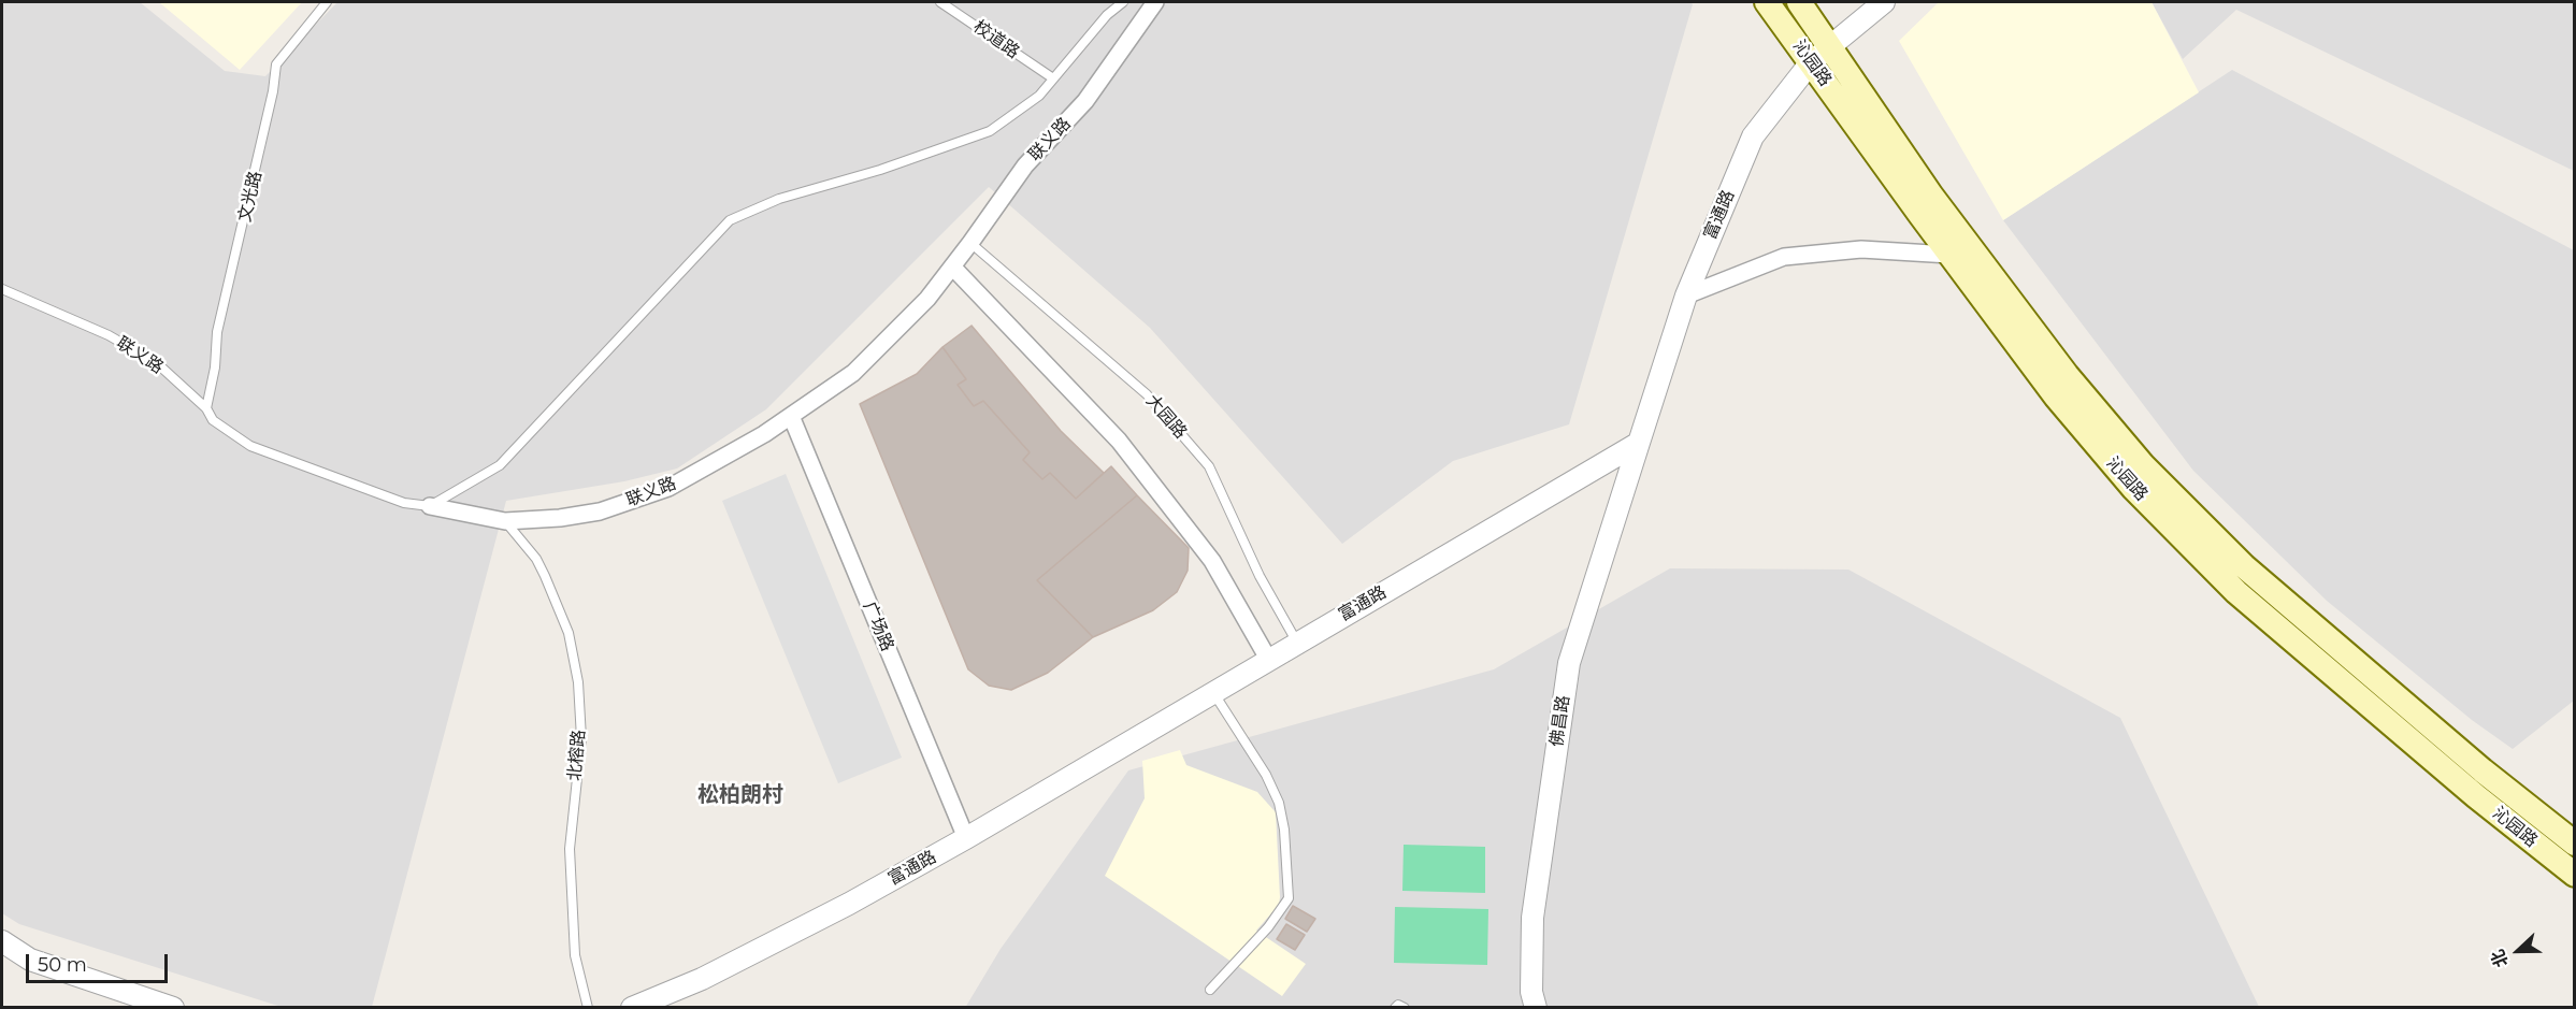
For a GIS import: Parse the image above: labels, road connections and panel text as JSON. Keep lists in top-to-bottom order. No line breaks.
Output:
{"streets":{"main road":["沁园路"],"street":["联义路","富通路","广场路","佛昌路"],"lane":["校道路","文光路","大园路","北榕路"]},"crossings":[["沁园路","富通路"],["联义路","文光路"],["联义路","大园路"],["联义路","广场路"],["联义路","北榕路"],["富通路","大园路"],["富通路","广场路"],["富通路","佛昌路"]],"districts":["松柏朗村"],"scale_bar":"50 m","north":"left"}
